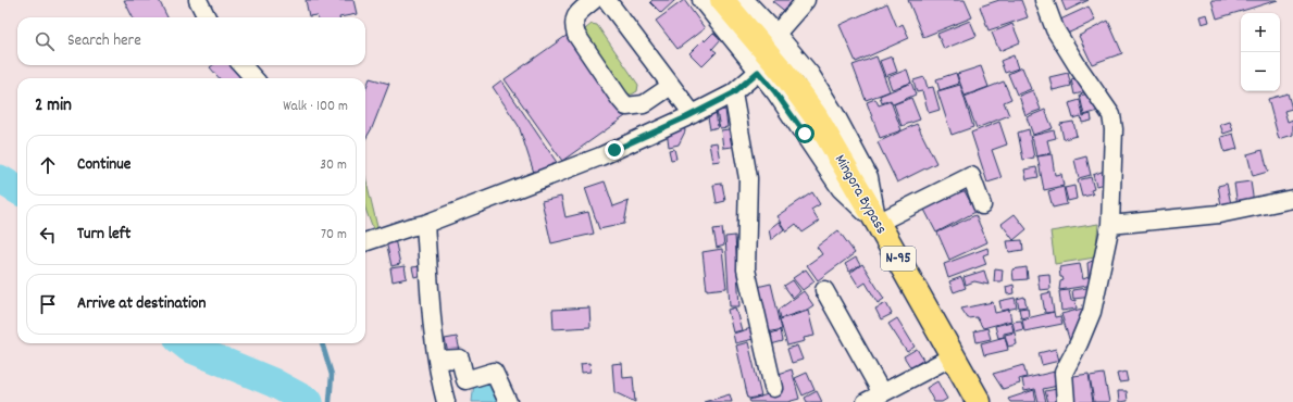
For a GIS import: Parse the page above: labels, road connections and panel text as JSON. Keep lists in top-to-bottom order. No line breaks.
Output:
{"streets":{"highway":["Mingora Bypass","N-95"]},"page":{"map_buttons":["+","−"],"search":"Search here","heading":["2 min","Walk · 100 m"],"list":[["Continue","30 m"],["Turn left","70 m"],"Arrive at destination"]}}
